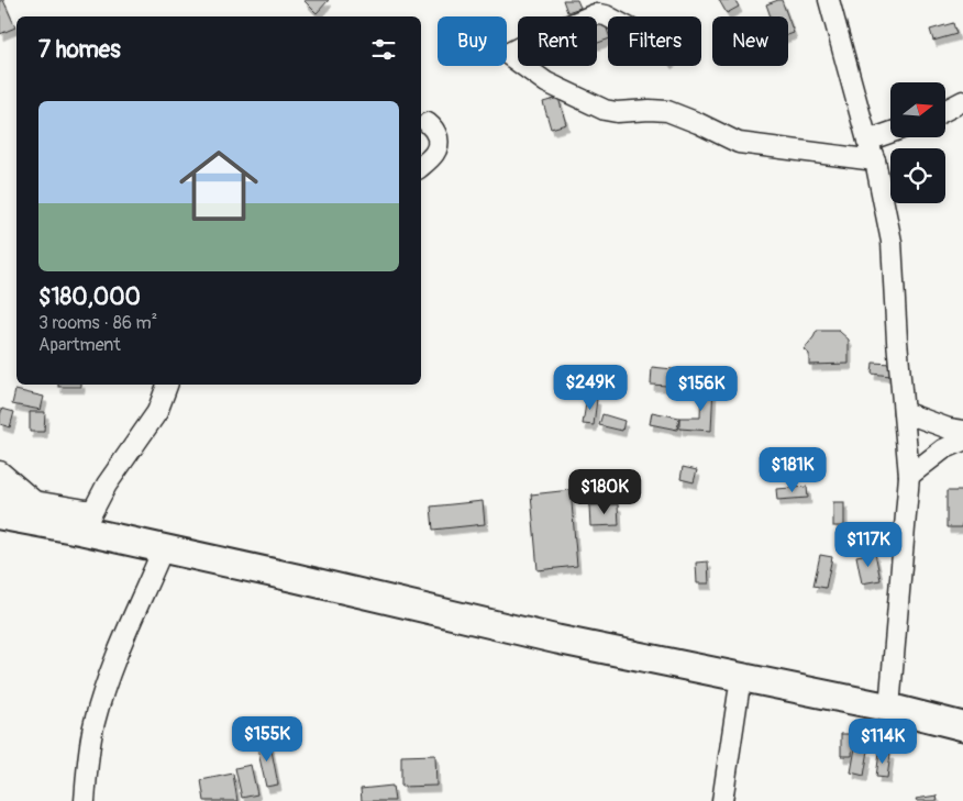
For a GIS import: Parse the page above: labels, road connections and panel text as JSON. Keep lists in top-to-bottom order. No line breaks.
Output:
{"north":"right","page":{"chip":["Buy","Rent","Filters","New"],"heading":"7 homes","list":[{"name":"$180,000","note":"3 rooms · 86 m² · Apartment"}],"price":["$249K","$156K","$181K","$180K","$117K","$155K","$114K"]}}
